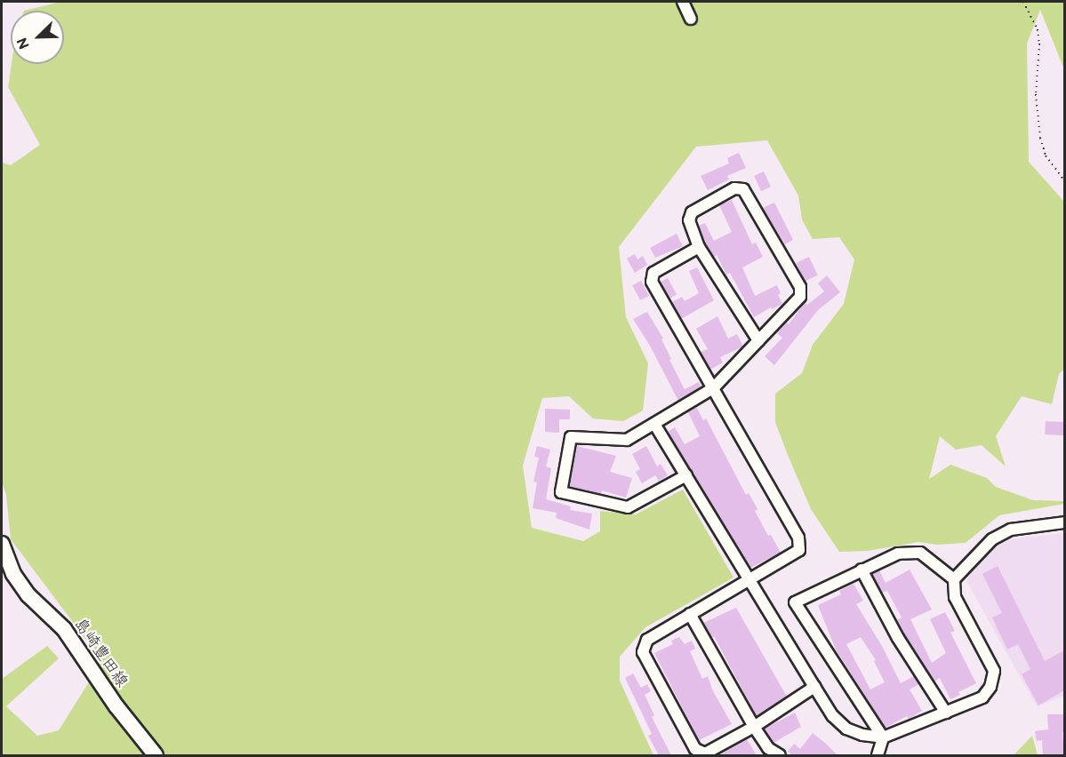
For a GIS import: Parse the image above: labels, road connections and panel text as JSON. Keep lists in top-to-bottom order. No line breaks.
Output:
{"streets":{"main road":["島崎豊田線"]},"north":"bottom left"}
